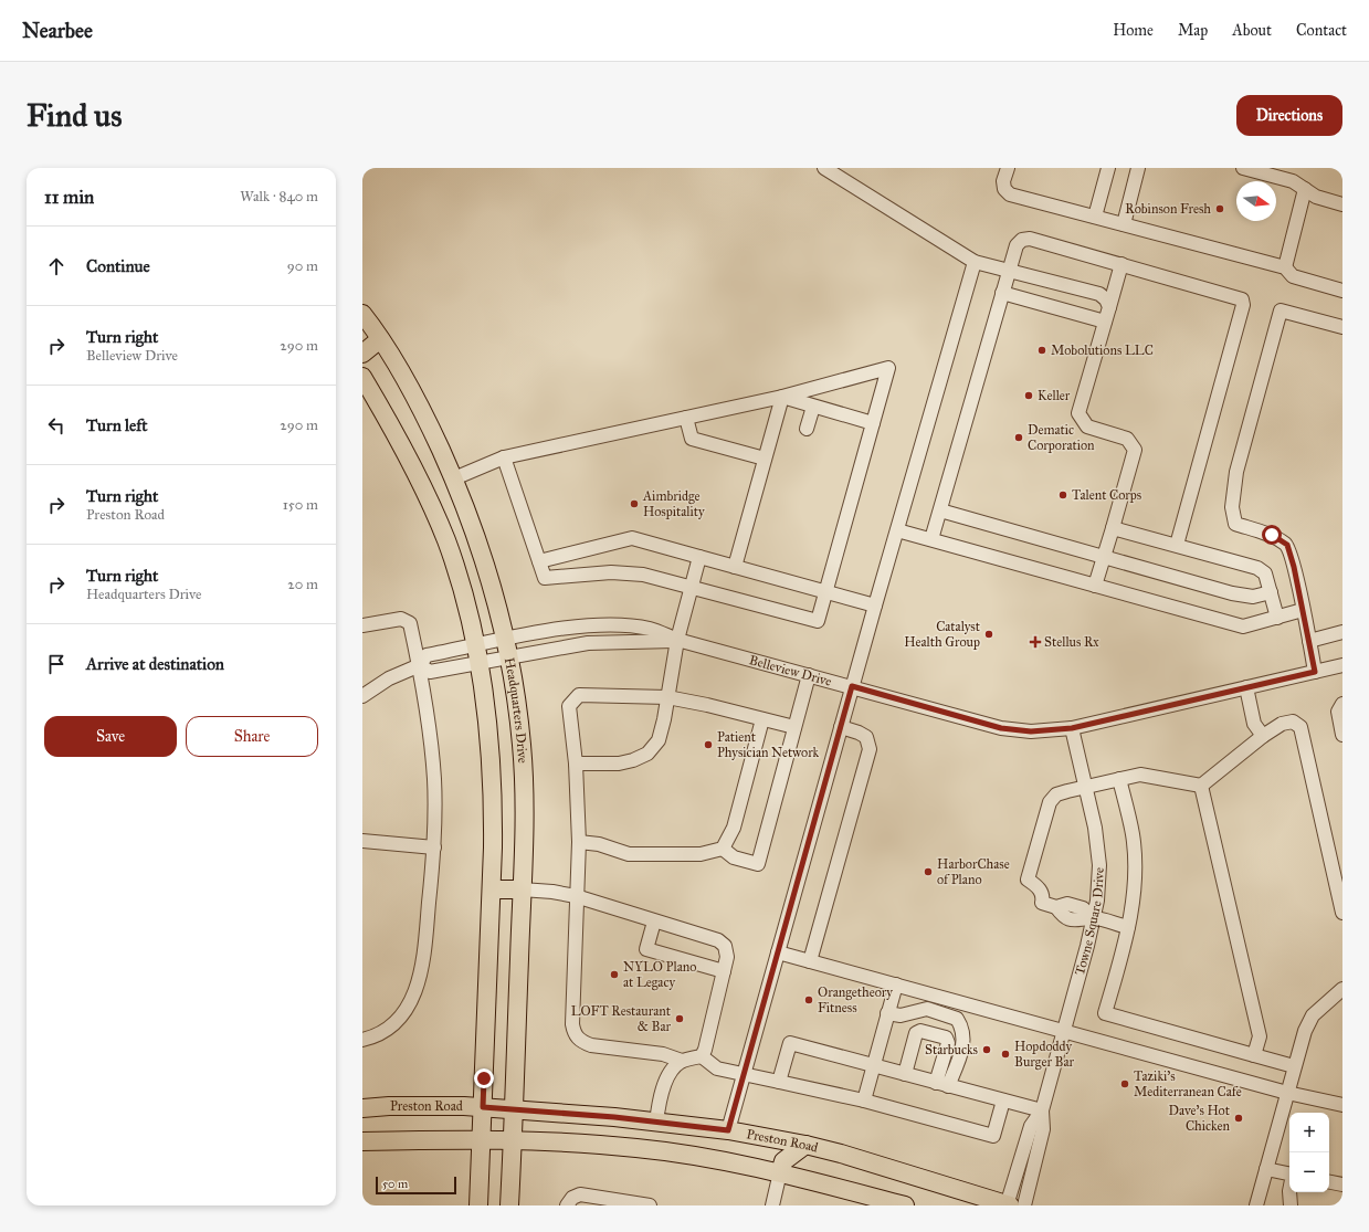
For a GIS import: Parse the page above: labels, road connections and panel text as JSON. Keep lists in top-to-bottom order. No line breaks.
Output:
{"streets":{"main road":["Headquarters Drive","Preston Road"],"street":["Belleview Drive","Towne Square Drive"]},"crossings":[["Belleview Drive","Headquarters Drive"],["Belleview Drive","Towne Square Drive"],["Headquarters Drive","Preston Road"],["Towne Square Drive","Preston Road"]],"places":{"other":["Robinson Fresh","Mobolutions LLC","Keller","Dematic Corporation","Talent Corps","Aimbridge Hospitality","Catalyst Health Group","Patient Physician Network","HarborChase of Plano","NYLO Plano at Legacy","Orangetheory Fitness","LOFT Restaurant & Bar","Starbucks","Hopdoddy Burger Bar","Taziki's Mediterranean Cafe","Dave's Hot Chicken"],"health":["Stellus Rx"]},"scale_bar":"50 m","north":"right","page":{"header":"Nearbee","nav":["Home","Map","About","Contact"],"buttons":["Directions",["Save","Share"]],"title":"Find us","heading":["11 min","Walk · 840 m"],"list":[["Continue","90 m"],["Turn right","Belleview Drive","290 m"],["Turn left","290 m"],["Turn right","Preston Road","150 m"],["Turn right","Headquarters Drive","20 m"],"Arrive at destination"],"map_buttons":["+","−"],"scale":"50 m"}}
